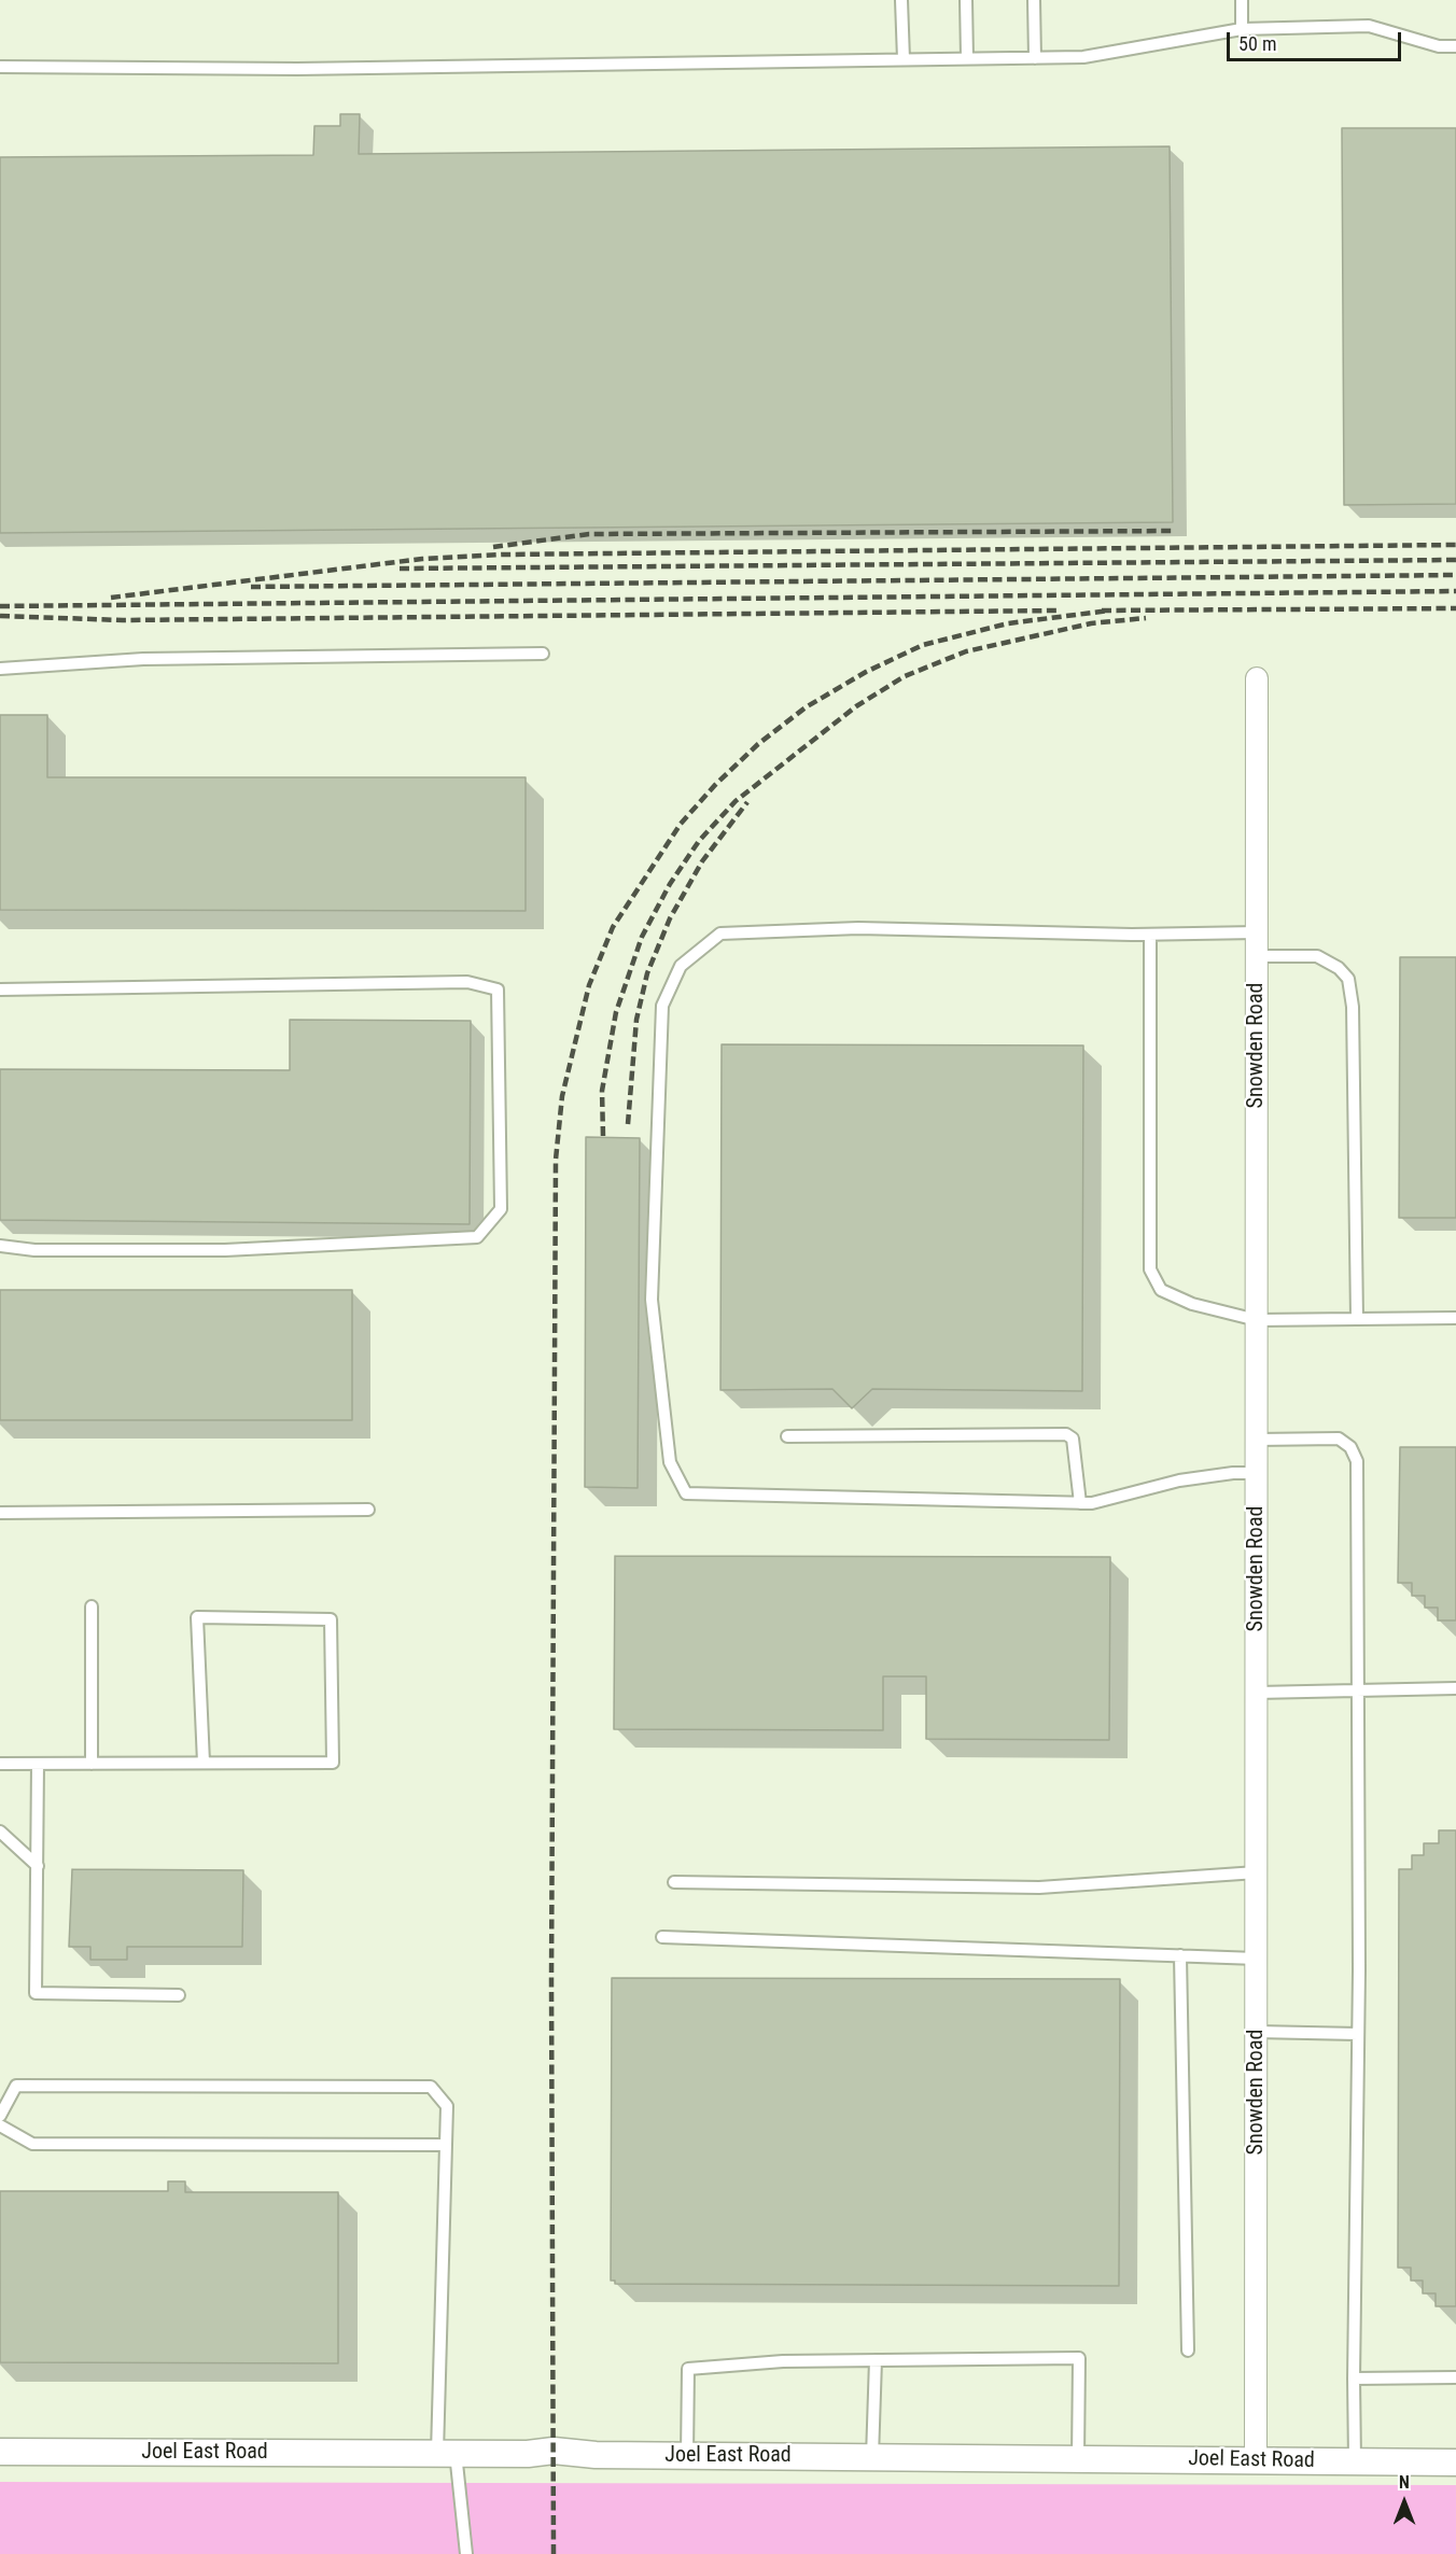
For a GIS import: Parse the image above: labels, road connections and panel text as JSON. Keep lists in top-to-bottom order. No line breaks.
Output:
{"streets":{"street":["Snowden Road","Joel East Road"]},"crossings":[["Snowden Road","Joel East Road"]],"scale_bar":"50 m","north":"top"}
